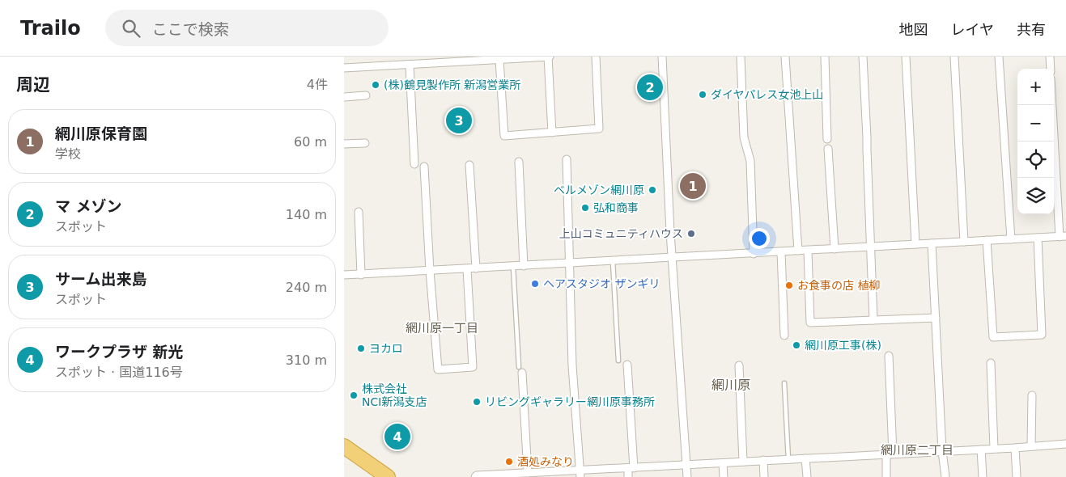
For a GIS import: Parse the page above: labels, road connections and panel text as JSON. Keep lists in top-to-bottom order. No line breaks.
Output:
{"districts":["網川原一丁目","網川原","網川原二丁目"],"places":["(株)鶴見製作所 新潟営業所","ダイヤパレス女池上山","ベルメゾン網川原","弘和商事","上山コミュニティハウス","ヘアスタジオ ザンギリ","お食事の店 植柳","網川原工事(株)","ヨカロ","株式会社 NCI新潟支店","リビングギャラリー網川原事務所","酒処みなり"],"page":{"header":"Trailo","search":"ここで検索","nav":["地図","レイヤ","共有"],"heading":["周辺","4件"],"map_buttons":["+","−"],"pins":["2","3","1","4"],"list":[{"mark":"1","name":"網川原保育園","note":"学校","value":"60 m"},{"mark":"2","name":"マ メゾン","note":"スポット","value":"140 m"},{"mark":"3","name":"サーム出来島","note":"スポット","value":"240 m"},{"mark":"4","name":"ワークプラザ 新光","note":"スポット · 国道116号","value":"310 m"}]}}
